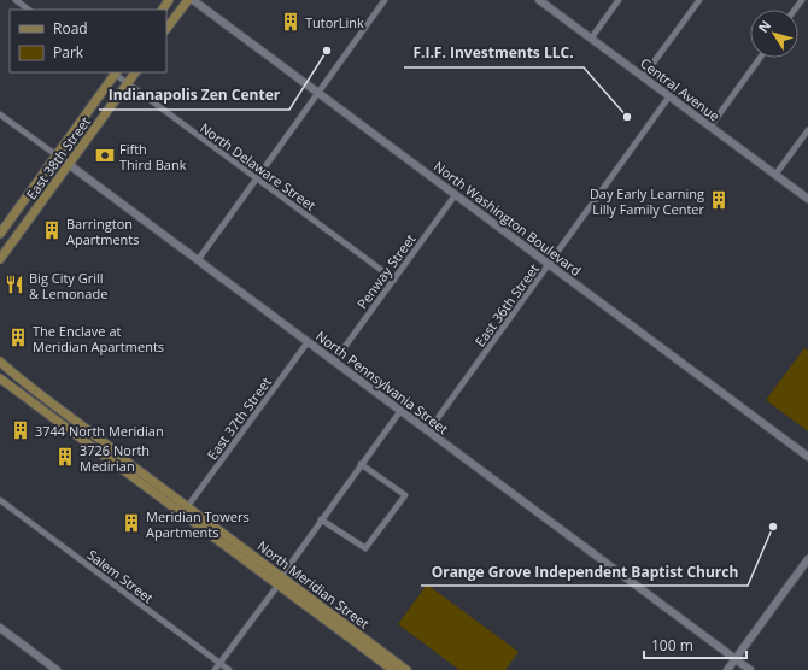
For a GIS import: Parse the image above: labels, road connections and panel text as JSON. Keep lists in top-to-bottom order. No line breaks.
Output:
{"streets":{"main road":["East 38th Street","North Meridian Street"],"street":["Central Avenue","North Delaware Street","North Washington Boulevard","Penway Street","East 36th Street","North Pennsylvania Street","East 37th Street","Salem Street"]},"crossings":[["Central Avenue","East 36th Street"],["East 38th Street","North Delaware Street"],["East 38th Street","North Pennsylvania Street"],["North Delaware Street","Penway Street"],["North Washington Boulevard","Penway Street"],["North Washington Boulevard","East 36th Street"],["Penway Street","North Pennsylvania Street"],["East 36th Street","North Pennsylvania Street"],["North Pennsylvania Street","East 37th Street"],["East 37th Street","North Meridian Street"]],"places":{"building":["TutorLink","Day Early Learning Lilly Family Center","Barrington Apartments","The Enclave at Meridian Apartments","3744 North Meridian","3726 North Medirian","Meridian Towers Apartments"],"other":["Indianapolis Zen Center","F.I.F. Investments LLC.","Orange Grove Independent Baptist Church"],"bank":["Fifth Third Bank"],"restaurant":["Big City Grill & Lemonade"]},"legend":["Road","Park"],"scale_bar":"100 m","north":"top left"}
